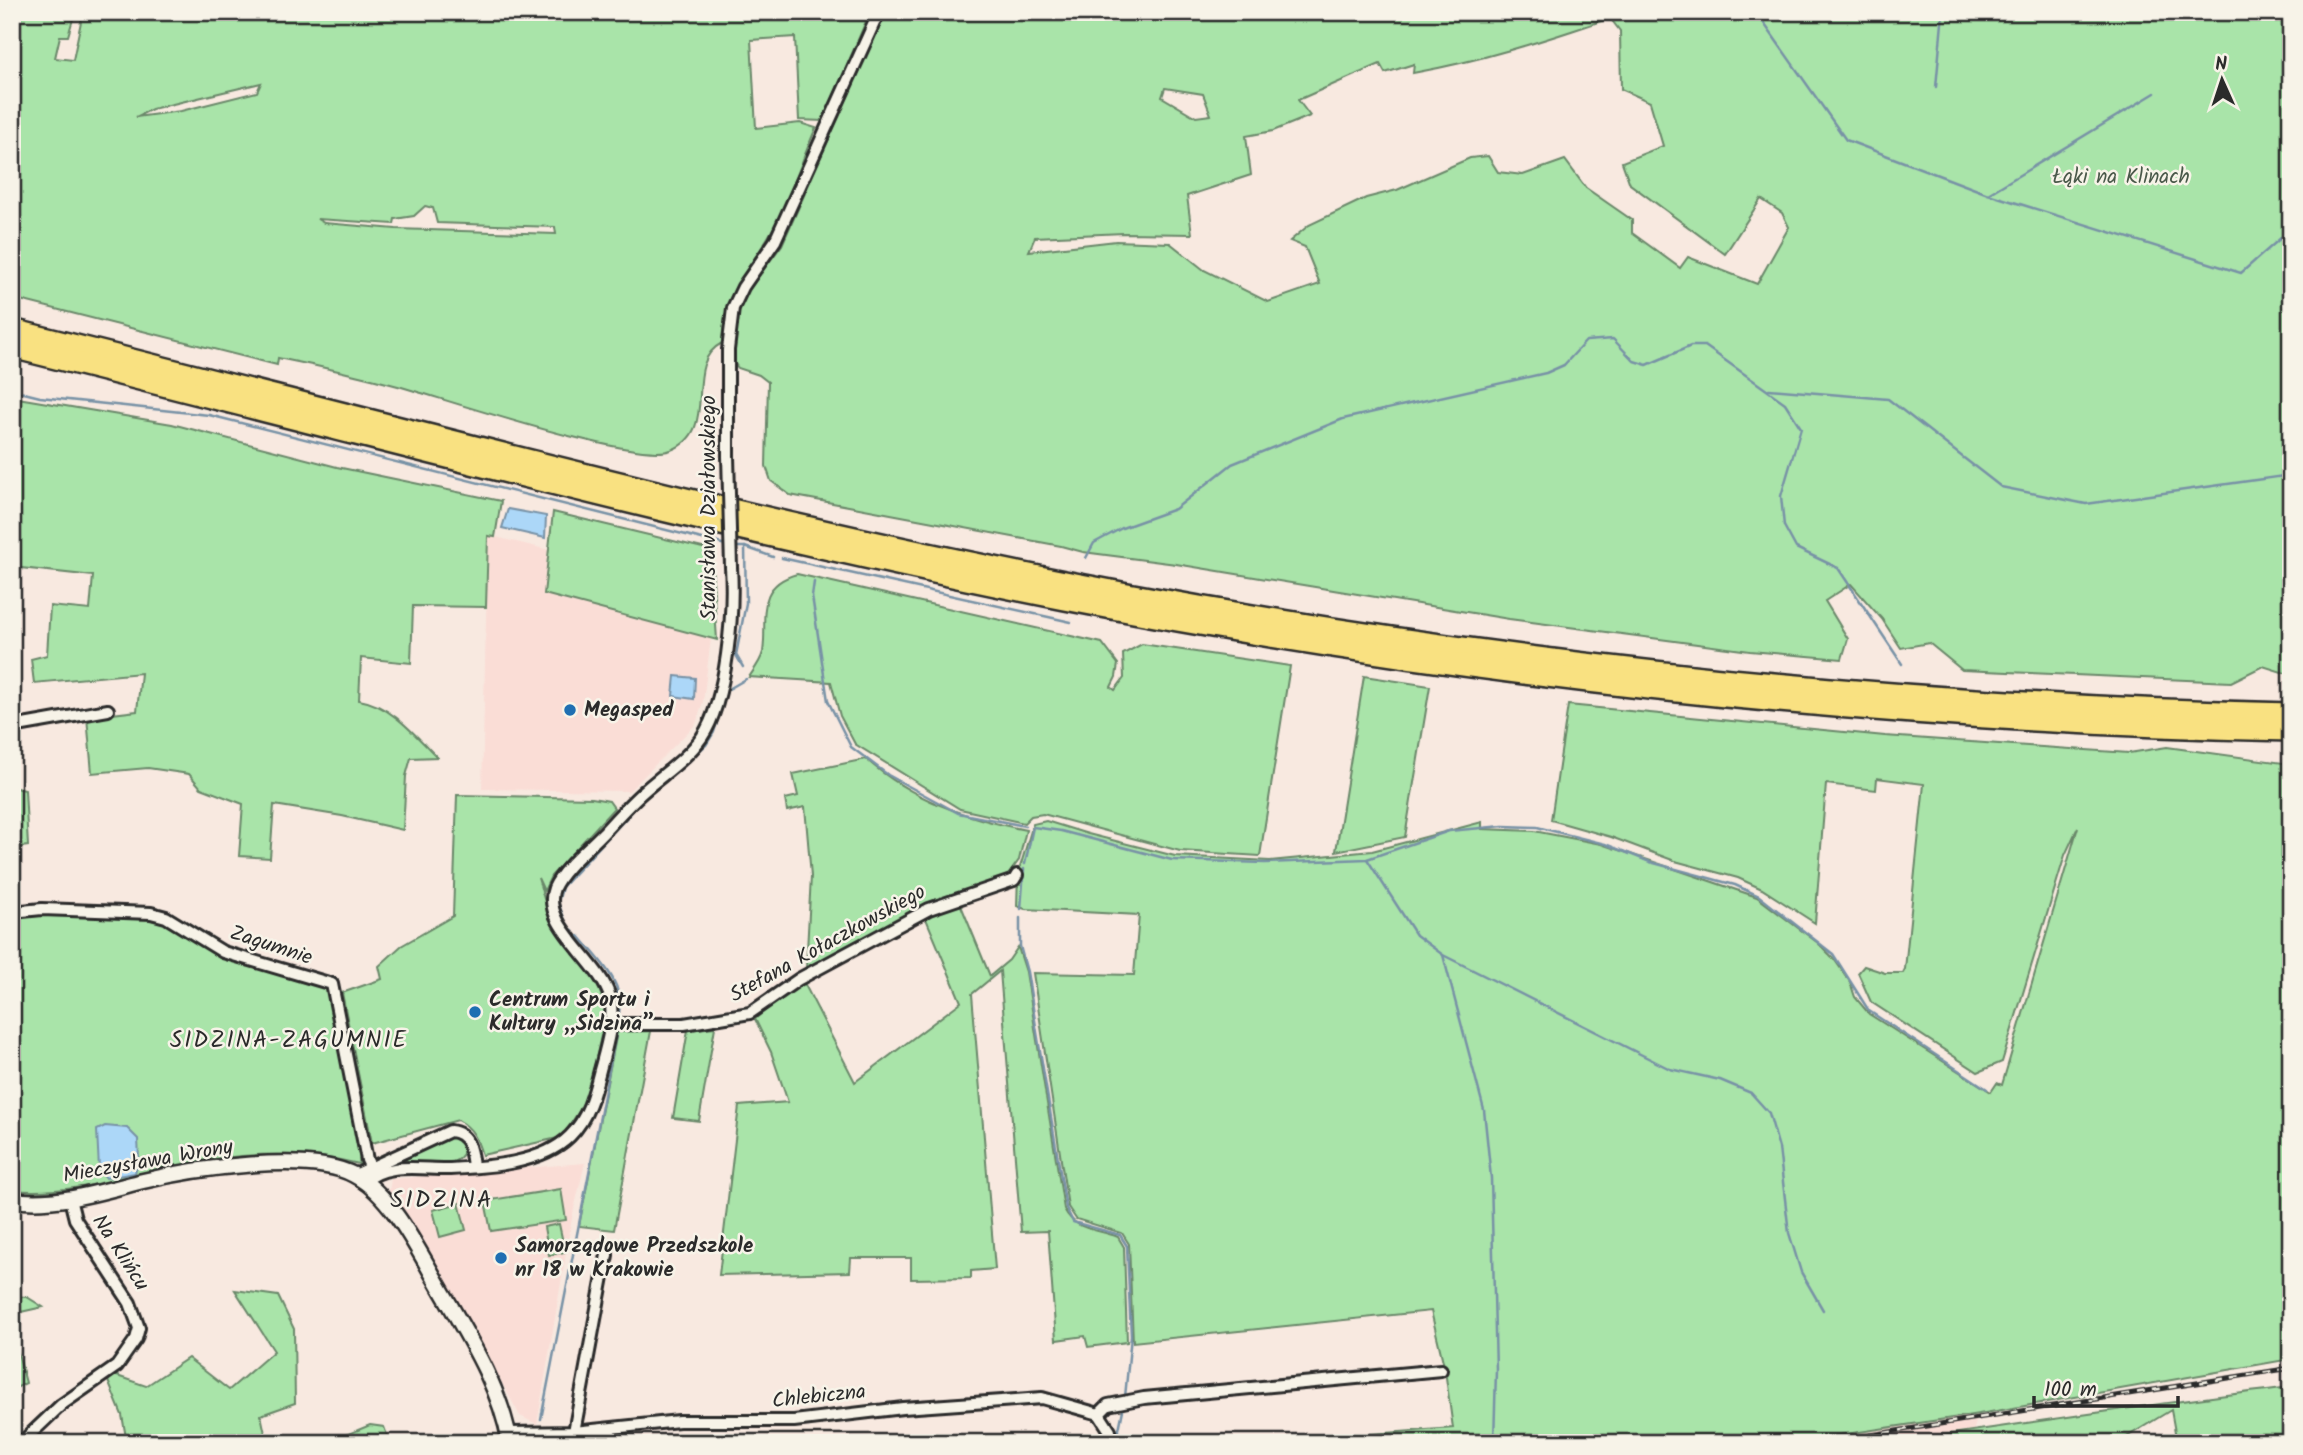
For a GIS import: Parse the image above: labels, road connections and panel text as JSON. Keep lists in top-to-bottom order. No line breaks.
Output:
{"streets":{"street":["Stanisława Działowskiego","Stefana Kołaczkowskiego","Zagumnie","Mieczysława Wrony","Na Klińcu","Chlebiczna"]},"crossings":[["Stanisława Działowskiego","Stefana Kołaczkowskiego"],["Stanisława Działowskiego","Zagumnie"],["Stanisława Działowskiego","Mieczysława Wrony"],["Zagumnie","Mieczysława Wrony"],["Mieczysława Wrony","Na Klińcu"]],"districts":["SIDZINA-ZAGUMNIE","SIDZINA"],"parks":["Łąki na Klinach"],"places":["Megasped","Centrum Sportu i Kultury „Sidzina”","Samorządowe Przedszkole nr 18 w Krakowie"],"scale_bar":"100 m","north":"top"}
